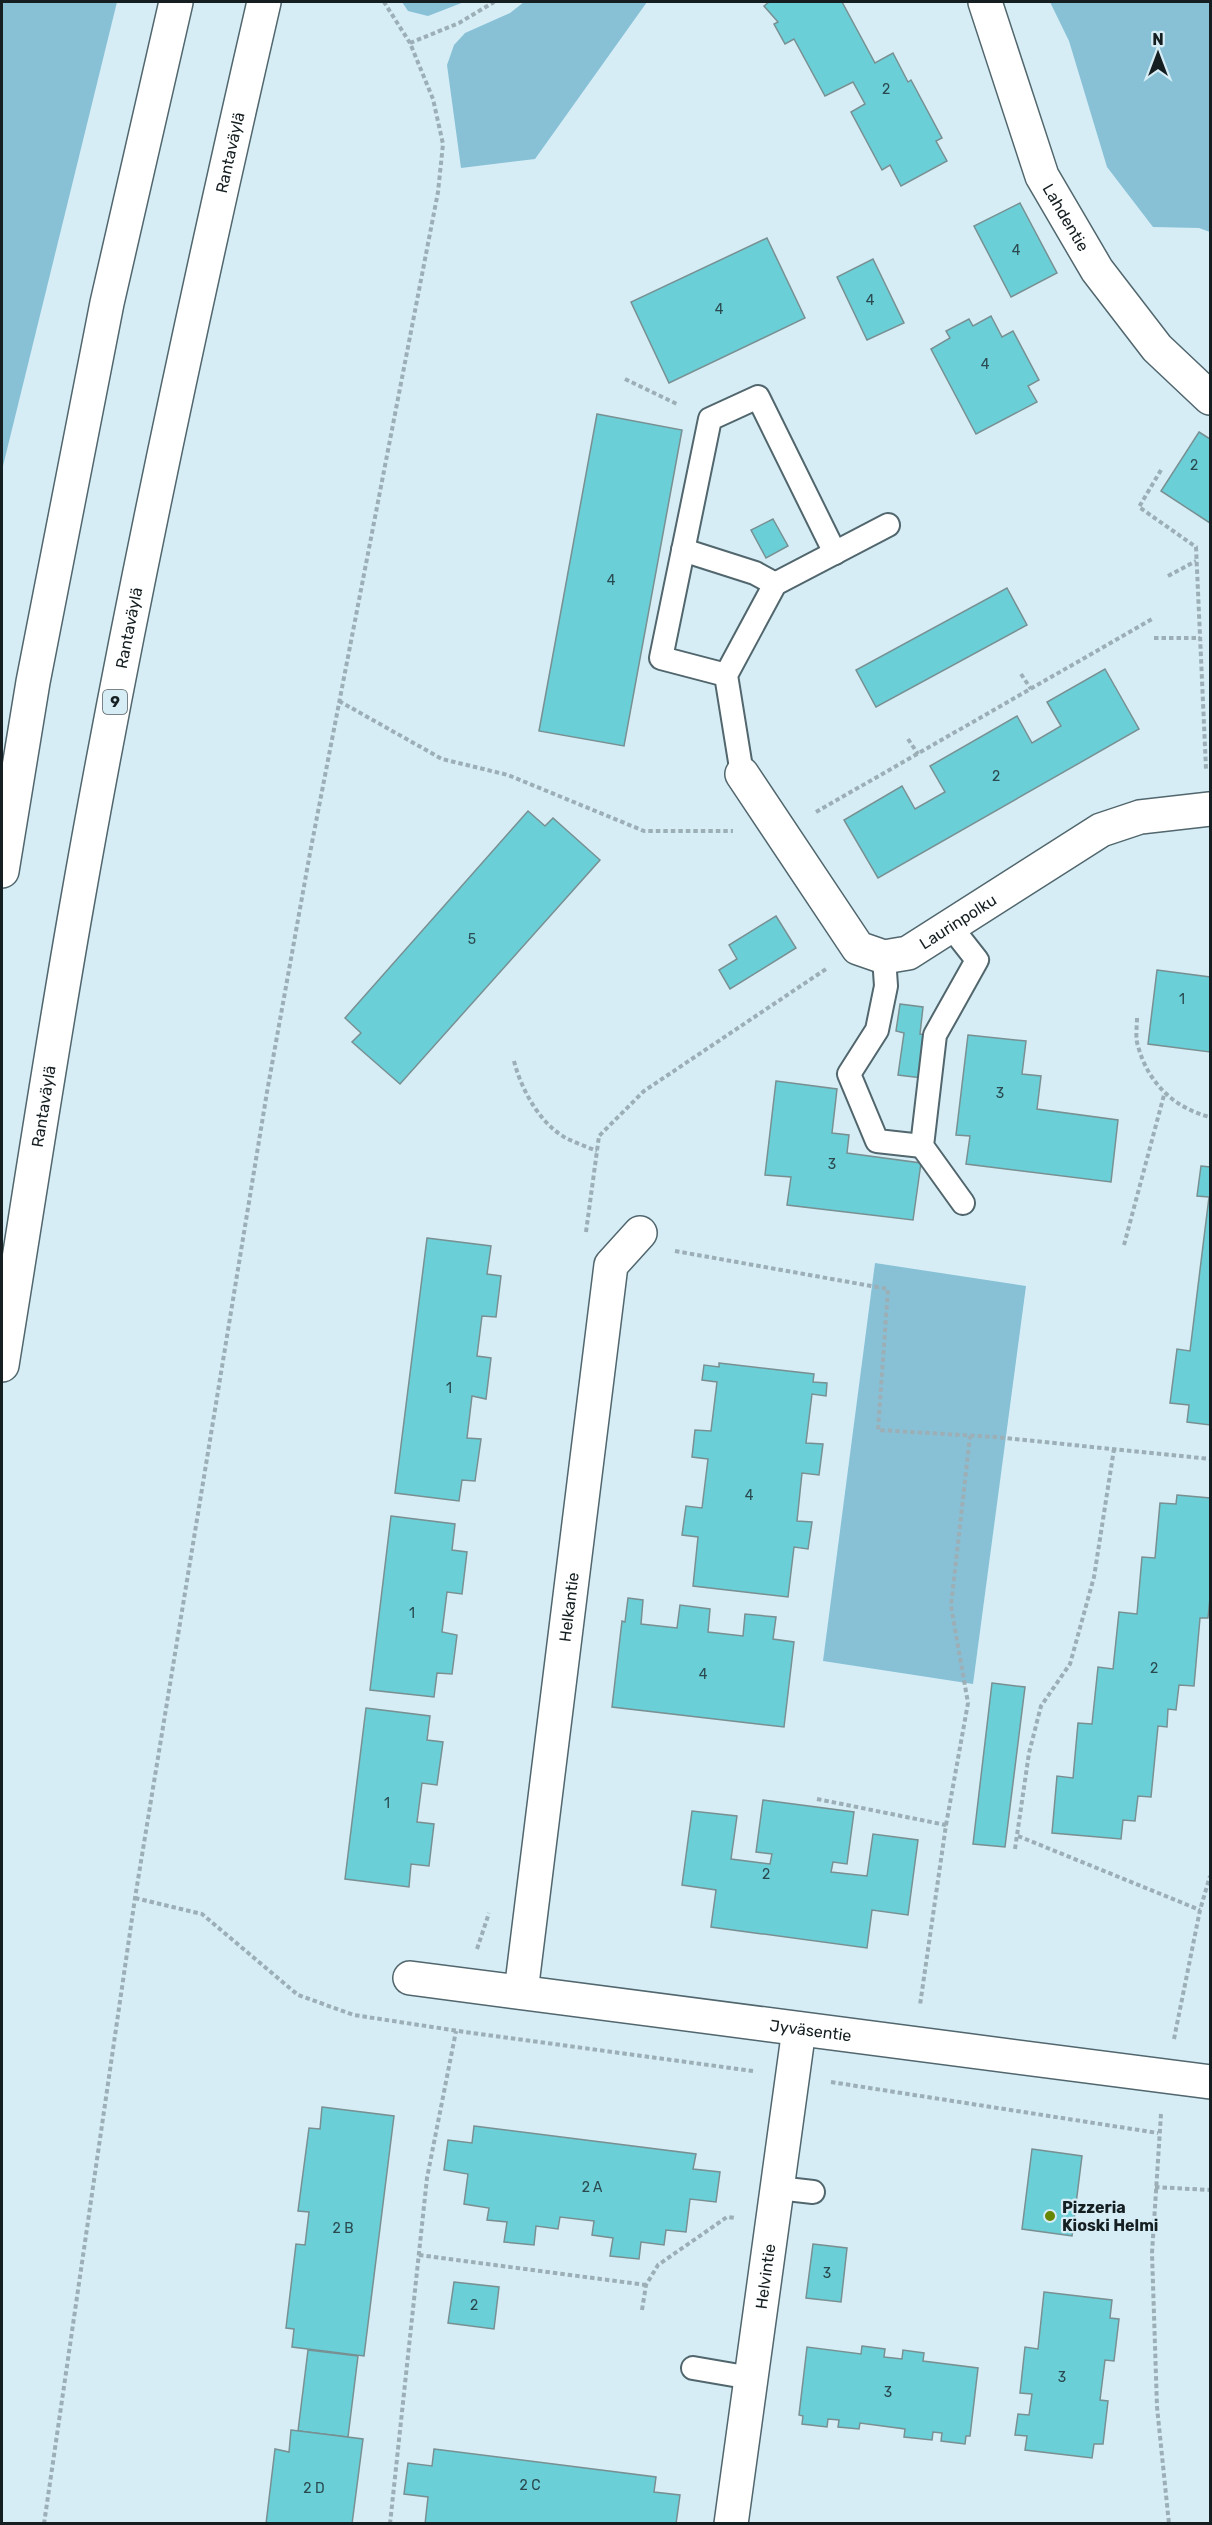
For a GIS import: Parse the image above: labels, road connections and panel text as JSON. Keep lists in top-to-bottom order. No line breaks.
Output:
{"streets":{"main road":["Rantaväylä","Lahdentie","9","Laurinpolku","Helkantie","Jyväsentie","Helvintie"]},"crossings":[["Helkantie","Jyväsentie"],["Jyväsentie","Helvintie"]],"places":["Pizzeria Kioski Helmi"],"house_numbers":["2","4","4","4","4","2","4","2","5","1","3","3","1","4","1","2","4","1","2","2 A","2 B","3","2","3","3","2 C","2 D"],"north":"top"}
